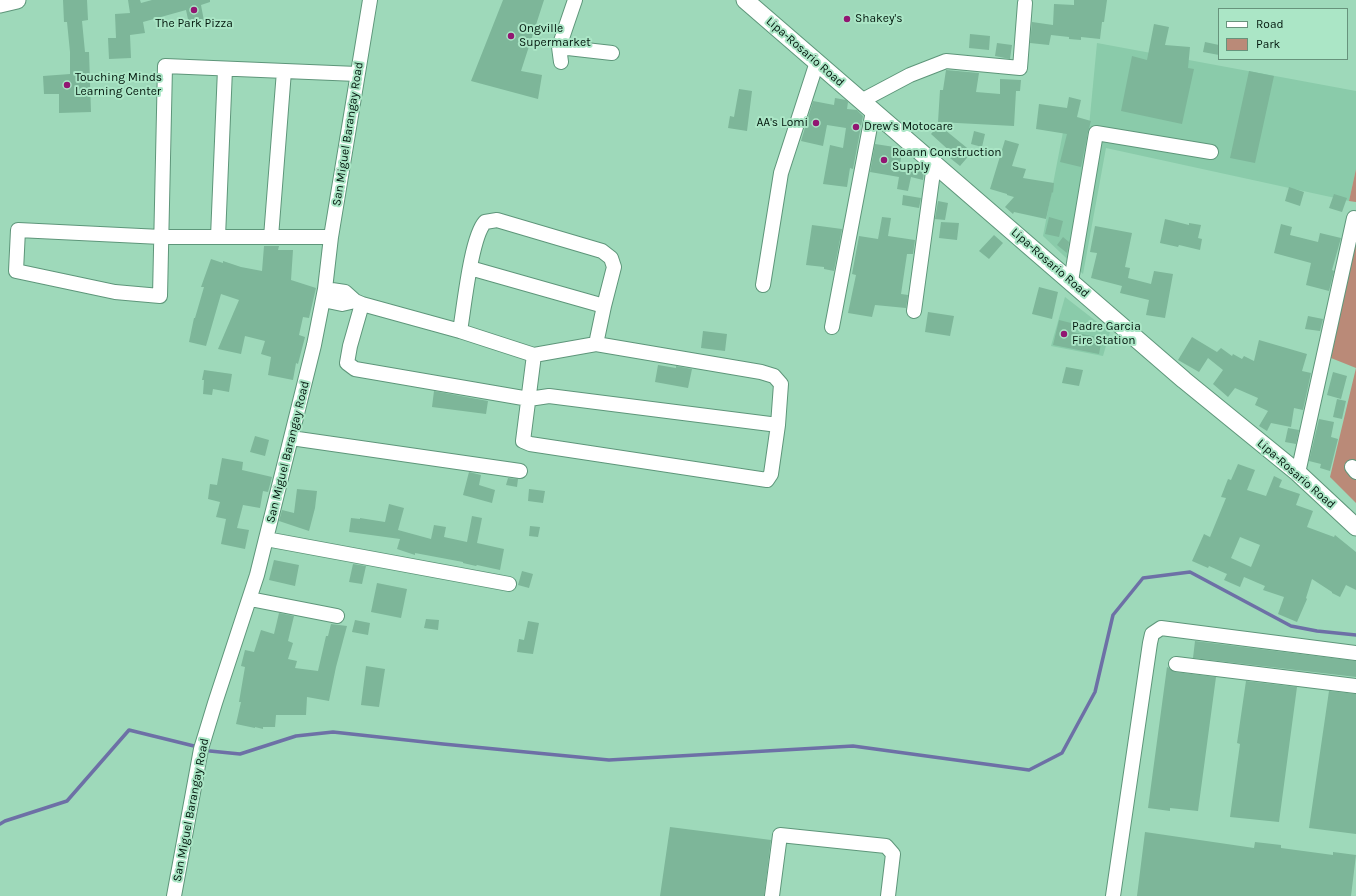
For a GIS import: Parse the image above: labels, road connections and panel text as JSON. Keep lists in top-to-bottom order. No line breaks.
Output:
{"streets":{"main road":["Lipa-Rosario Road"],"street":["San Miguel Barangay Road"]},"places":["The Park Pizza","Shakey's","Ongville Supermarket","Touching Minds Learning Center","AA's Lomi","Drew's Motocare","Roann Construction Supply","Padre Garcia Fire Station"],"legend":["Road","Park"]}
